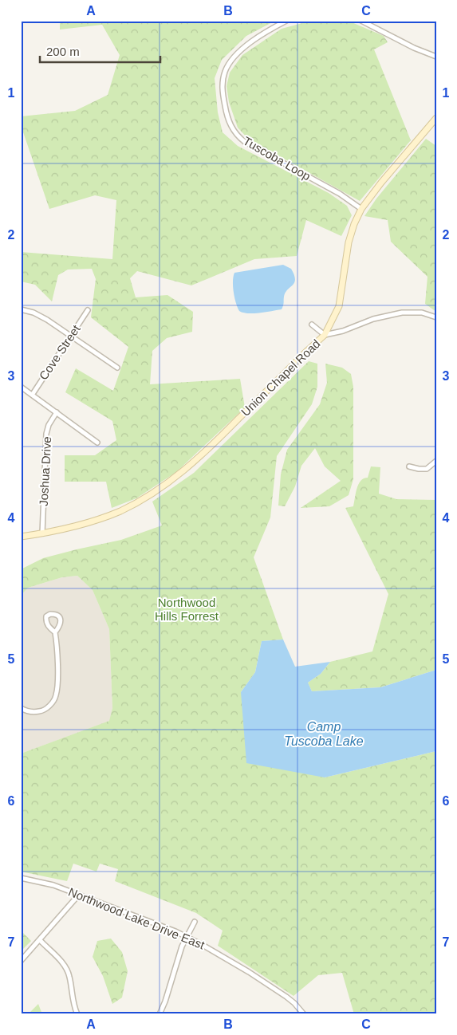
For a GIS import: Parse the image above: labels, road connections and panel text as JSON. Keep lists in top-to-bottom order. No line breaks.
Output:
{"streets":{"street":["Tuscoba Loop","Cove Street","Union Chapel Road","Joshua Drive","Northwood Lake Drive East"]},"crossings":[["Tuscoba Loop","Union Chapel Road"],["Union Chapel Road","Joshua Drive"]],"water":["Camp Tuscoba Lake"],"parks":["Northwood Hills Forrest"],"scale_bar":"200 m","grid":{"columns":["A","B","C"],"rows":["1","2","3","4","5","6","7"]}}
